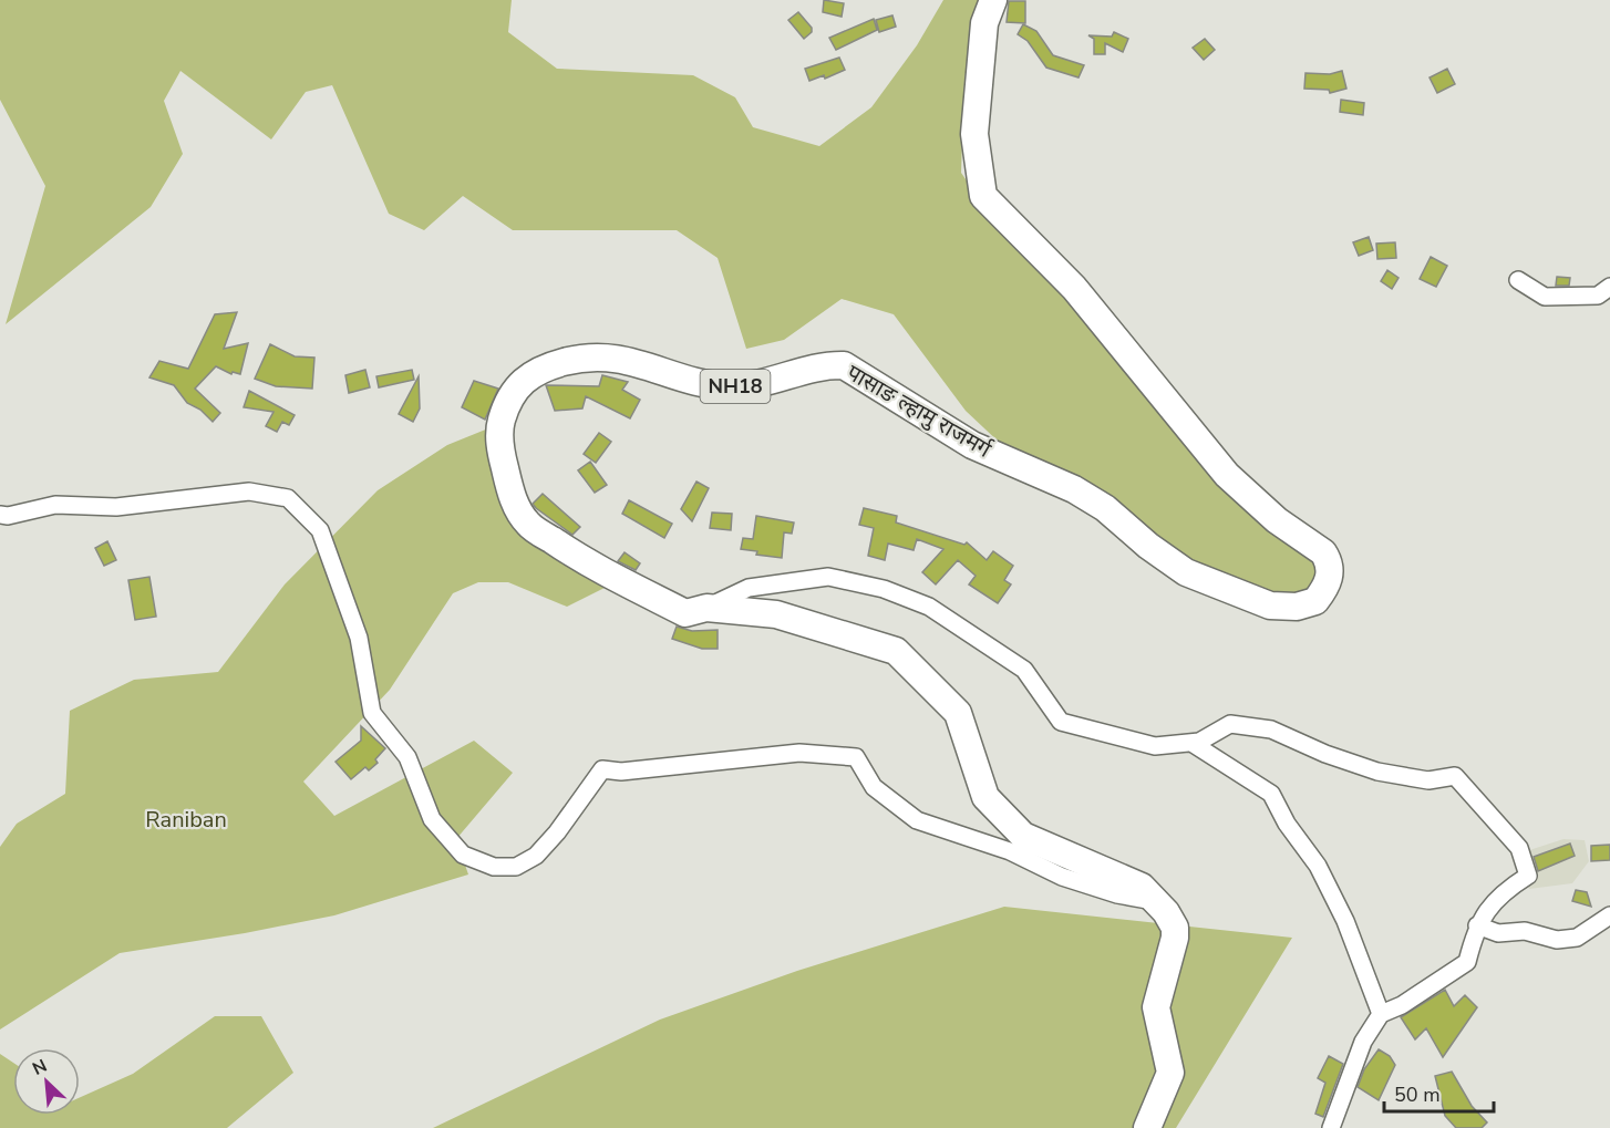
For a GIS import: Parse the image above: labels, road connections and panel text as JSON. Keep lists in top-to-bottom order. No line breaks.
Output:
{"streets":{"main road":["NH18","पासाङ ल्हामु राजमर्ग"]},"parks":["Raniban"],"scale_bar":"50 m","north":"top left"}
